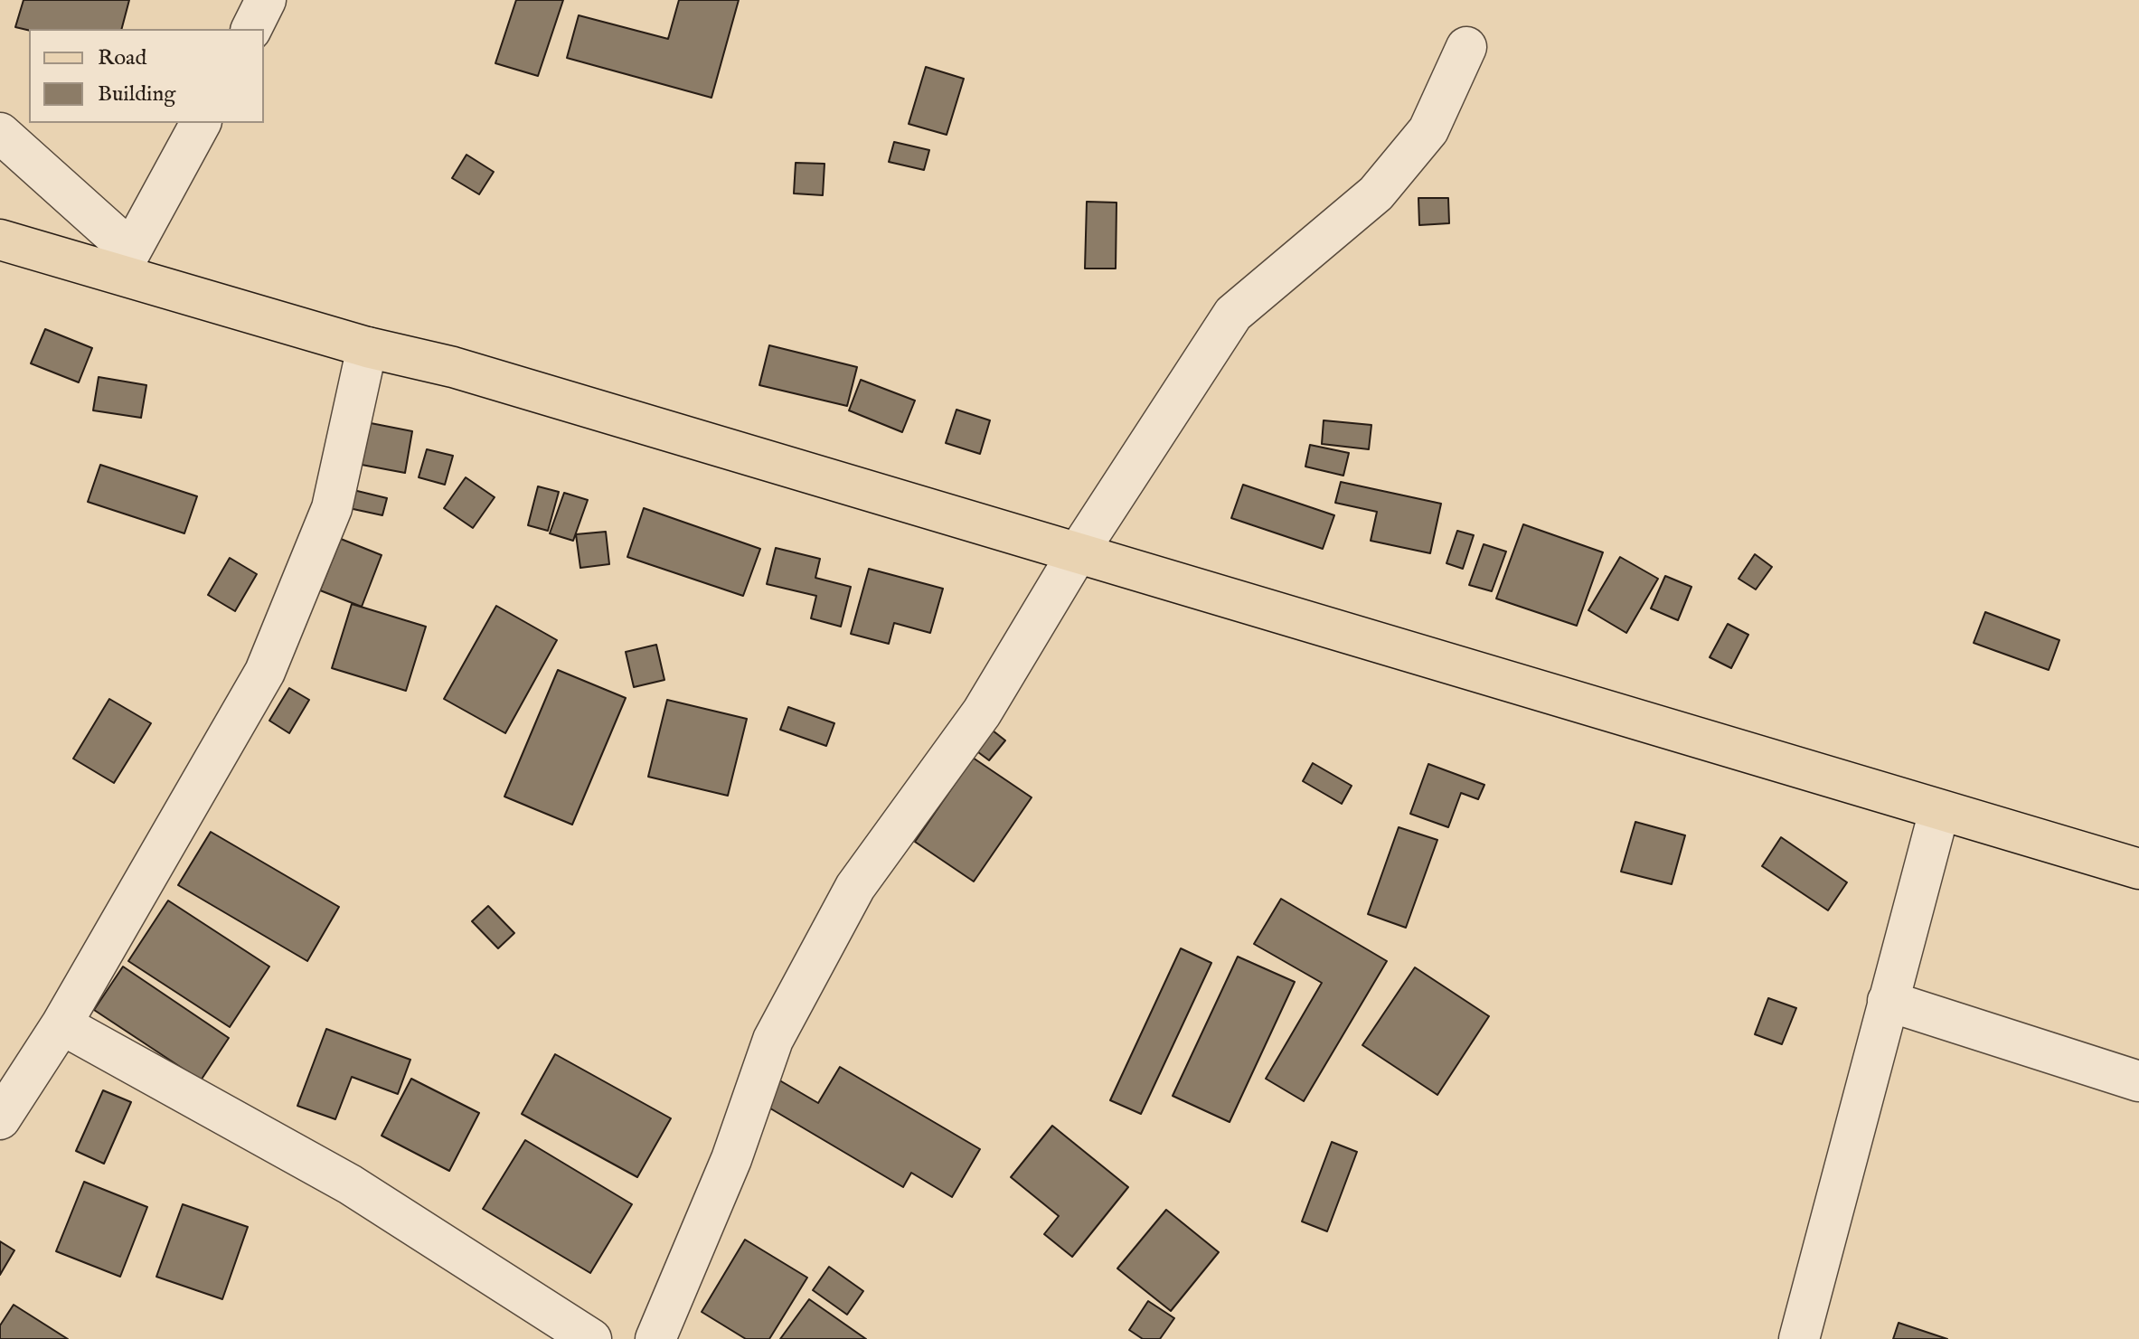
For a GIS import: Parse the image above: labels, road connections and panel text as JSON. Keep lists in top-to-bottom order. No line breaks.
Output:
{"legend":["Road","Building"]}
